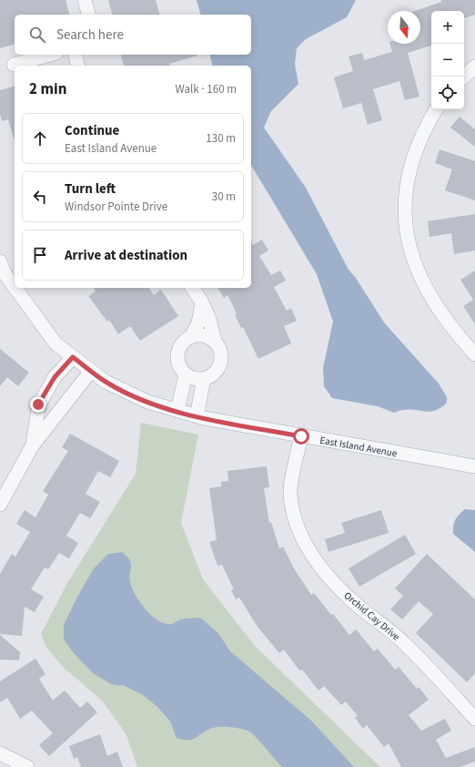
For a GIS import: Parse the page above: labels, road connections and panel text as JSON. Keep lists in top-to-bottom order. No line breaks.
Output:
{"streets":{"street":["East Island Avenue","Orchid Cay Drive"]},"crossings":[["East Island Avenue","Orchid Cay Drive"]],"north":"bottom","page":{"map_buttons":["+","−"],"search":"Search here","heading":["2 min","Walk · 160 m"],"list":[["Continue","East Island Avenue","130 m"],["Turn left","Windsor Pointe Drive","30 m"],"Arrive at destination"]}}
